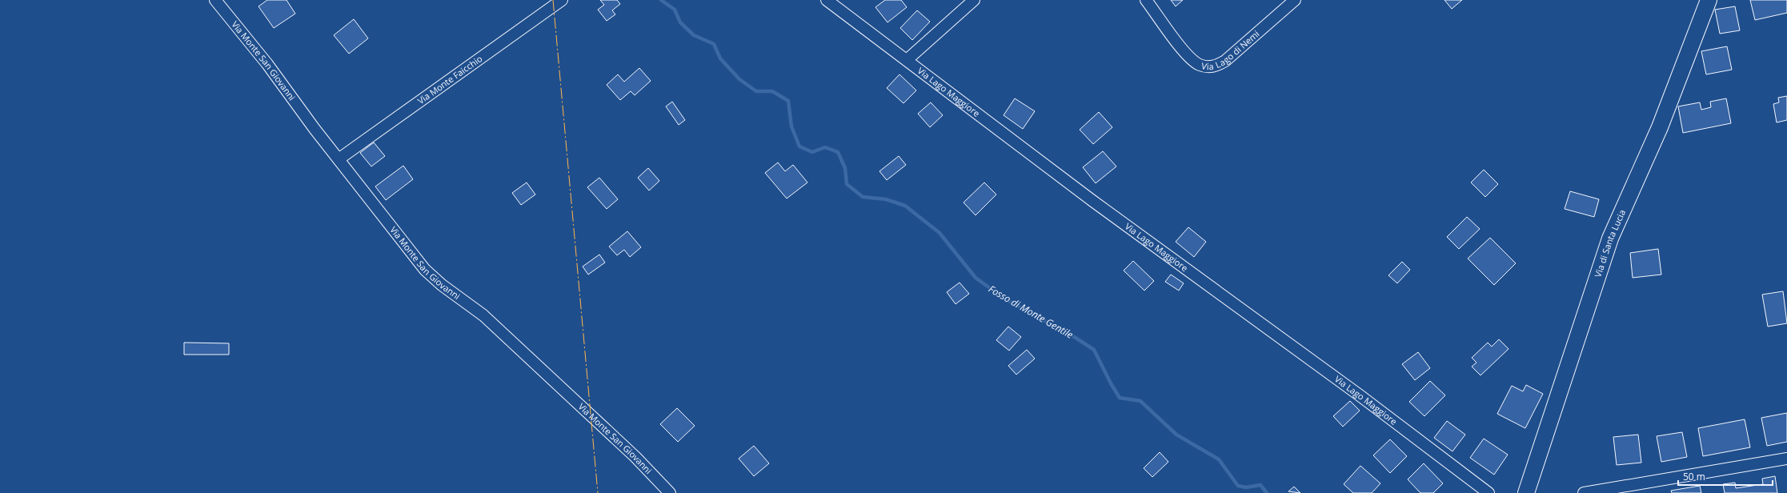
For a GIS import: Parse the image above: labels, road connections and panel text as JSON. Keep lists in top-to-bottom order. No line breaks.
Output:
{"streets":{"street":["Via Lago di Nemi","Via Monte San Giovanni","Via Monte Faicchio","Via Lago Maggiore","Via di Santa Lucia"]},"crossings":[["Via Monte San Giovanni","Via Monte Faicchio"]],"water":["Fosso di Monte Gentile"],"scale_bar":"50 m"}
